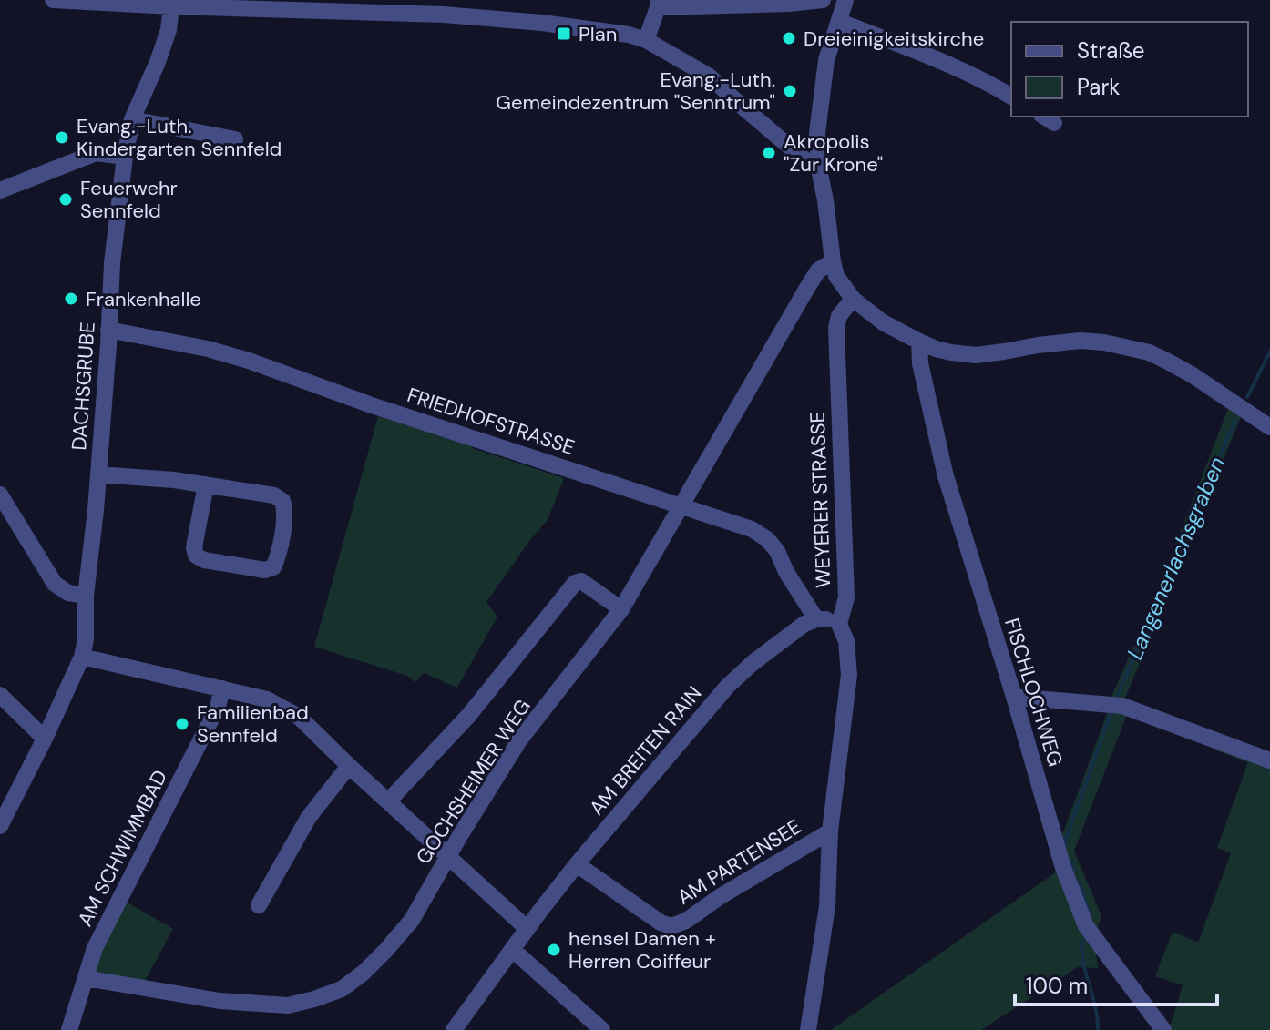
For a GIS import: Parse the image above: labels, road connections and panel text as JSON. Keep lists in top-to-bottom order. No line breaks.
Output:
{"streets":{"street":["DACHSGRUBE","FRIEDHOFSTRASSE","WEYERER STRASSE","FISCHLOCHWEG","AM BREITEN RAIN","GOCHSHEIMER WEG","AM SCHWIMMBAD","AM PARTENSEE"]},"crossings":[["DACHSGRUBE","FRIEDHOFSTRASSE"],["FRIEDHOFSTRASSE","AM BREITEN RAIN"],["FRIEDHOFSTRASSE","GOCHSHEIMER WEG"],["WEYERER STRASSE","AM PARTENSEE"],["AM BREITEN RAIN","AM PARTENSEE"],["GOCHSHEIMER WEG","AM SCHWIMMBAD"]],"water":["Langenerlachsgraben"],"places":{"transit":["Plan"],"other":["Dreieinigkeitskirche","Evang.-Luth. Gemeindezentrum \"Senntrum\"","Evang.-Luth. Kindergarten Sennfeld","Akropolis \"Zur Krone\"","Feuerwehr Sennfeld","Frankenhalle","Familienbad Sennfeld","hensel Damen + Herren Coiffeur"]},"legend":["Straße","Park"],"scale_bar":"100 m"}
